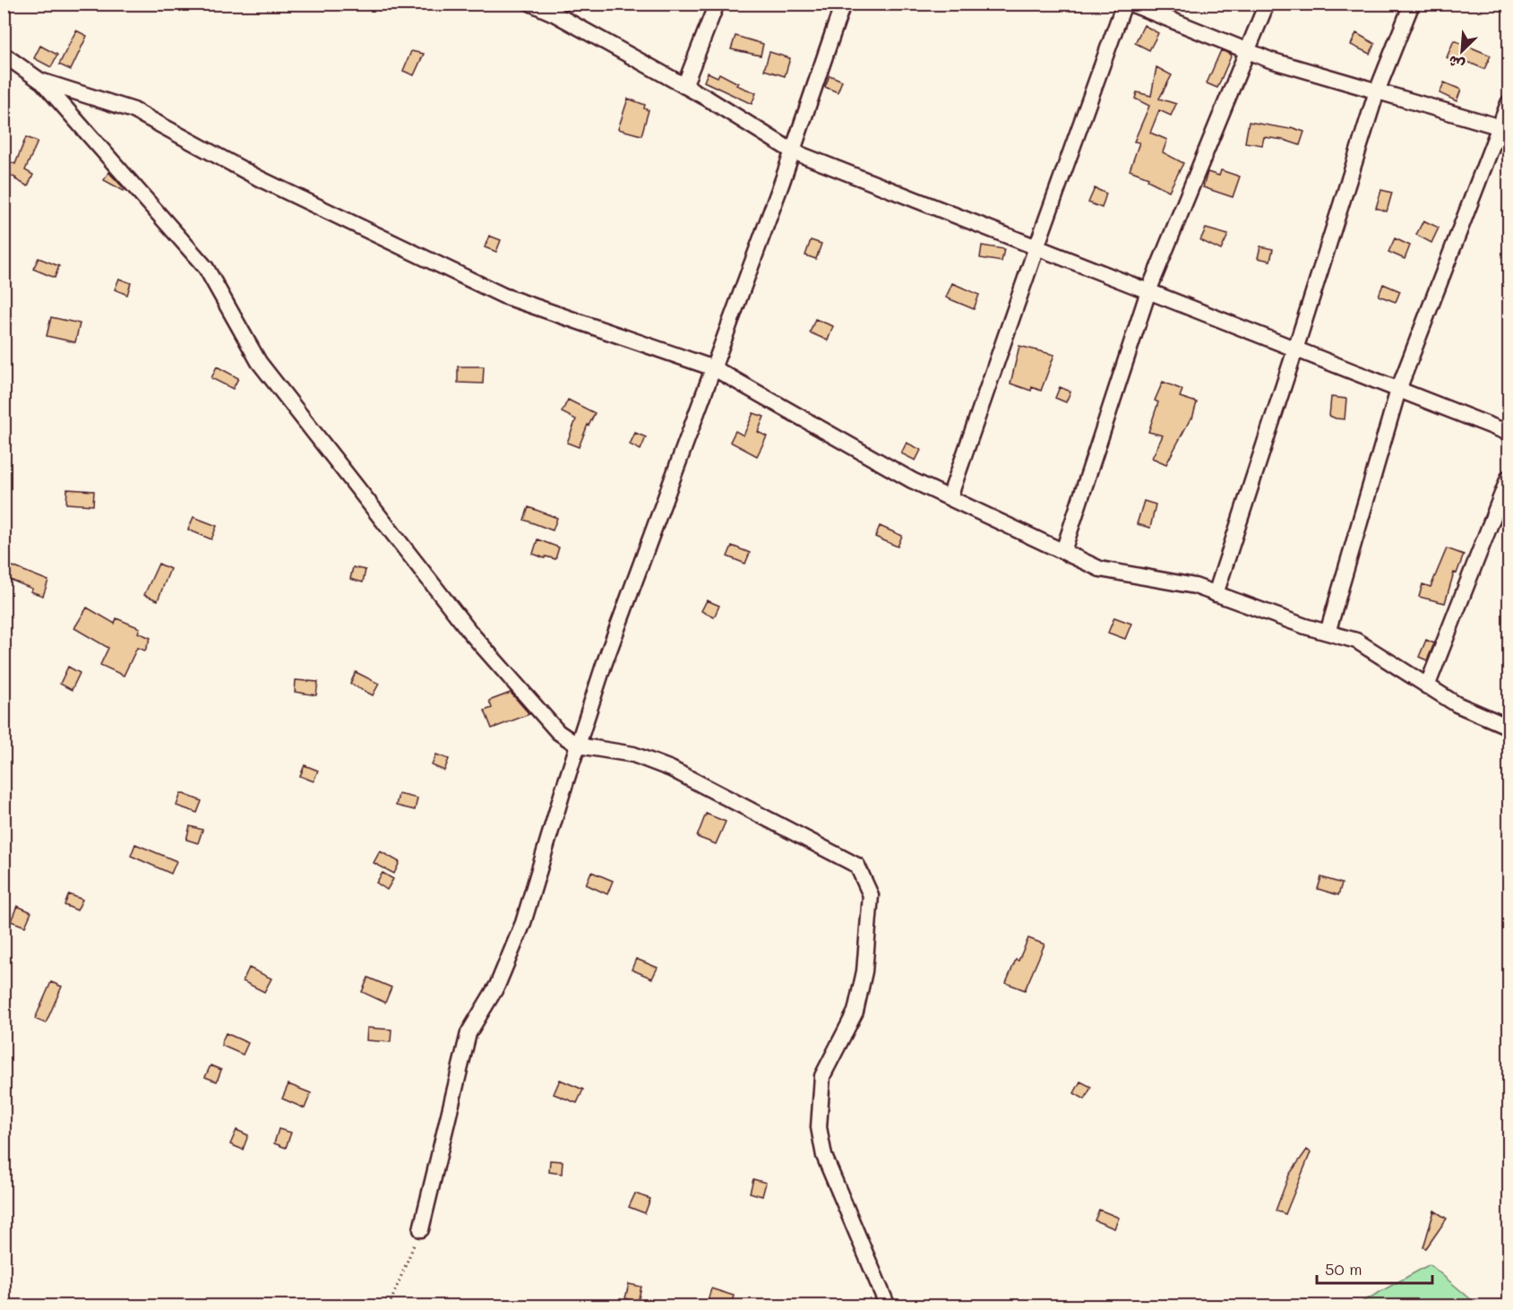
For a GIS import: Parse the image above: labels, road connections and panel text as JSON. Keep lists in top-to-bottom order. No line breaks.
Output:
{"scale_bar":"50 m","north":"bottom left"}
